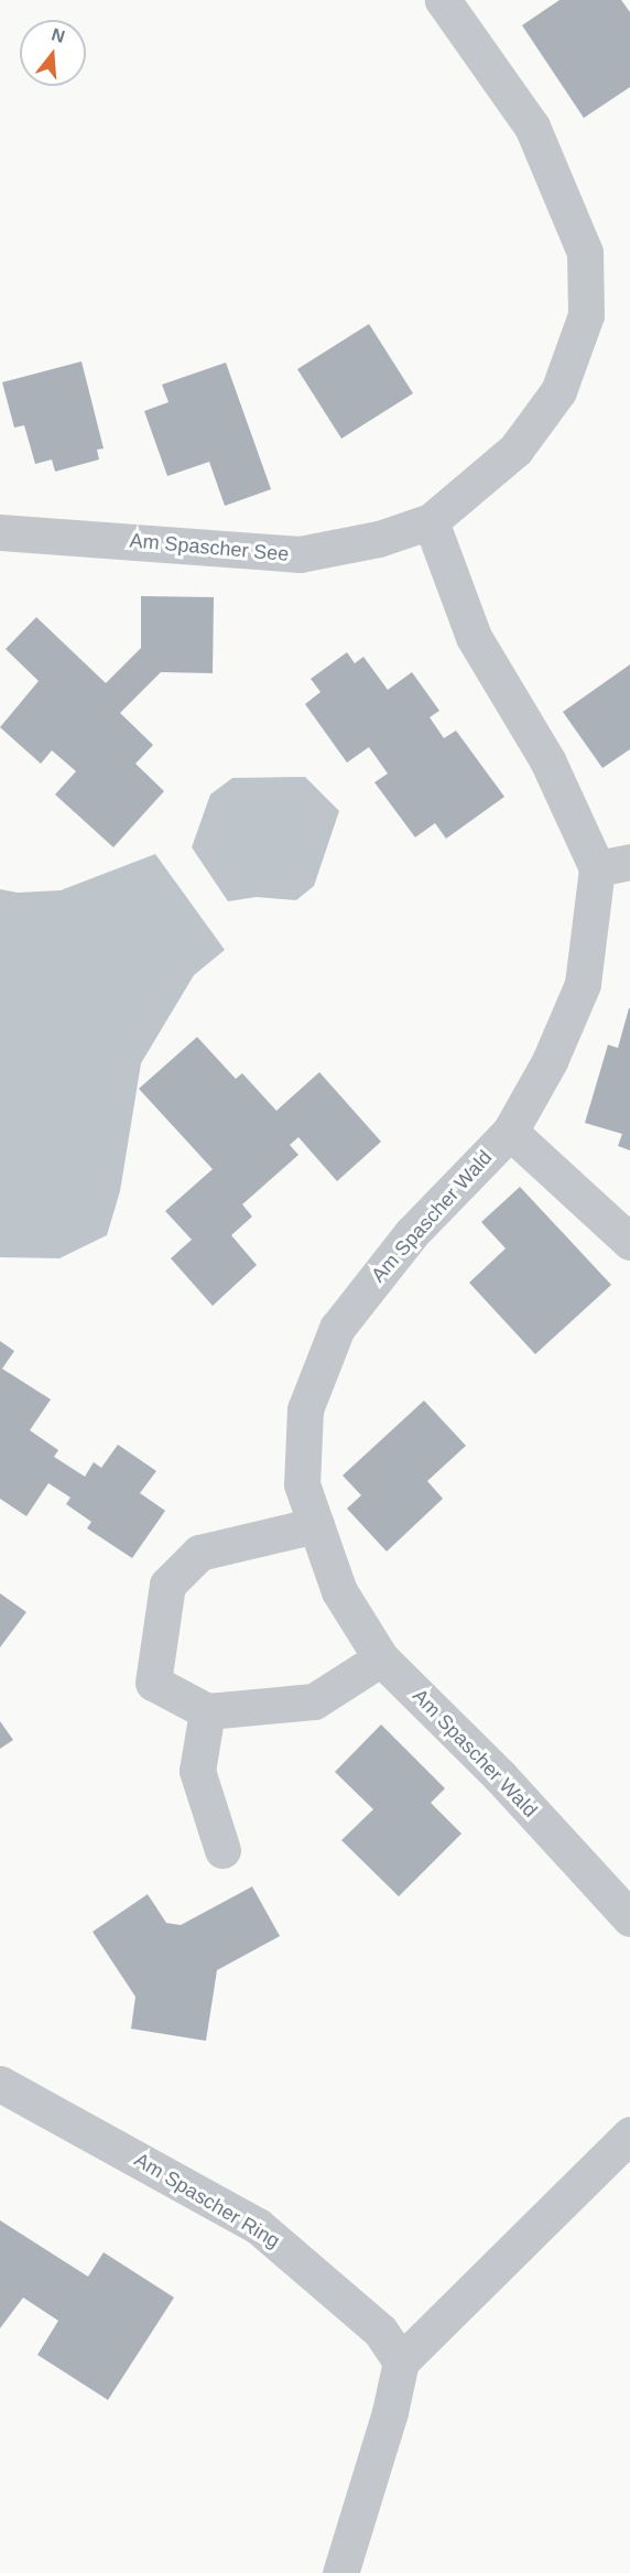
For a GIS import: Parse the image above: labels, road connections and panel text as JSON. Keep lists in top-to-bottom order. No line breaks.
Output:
{"streets":{"street":["Am Spascher See","Am Spascher Wald","Am Spascher Ring"]},"crossings":[["Am Spascher See","Am Spascher Wald"]],"north":"top"}
